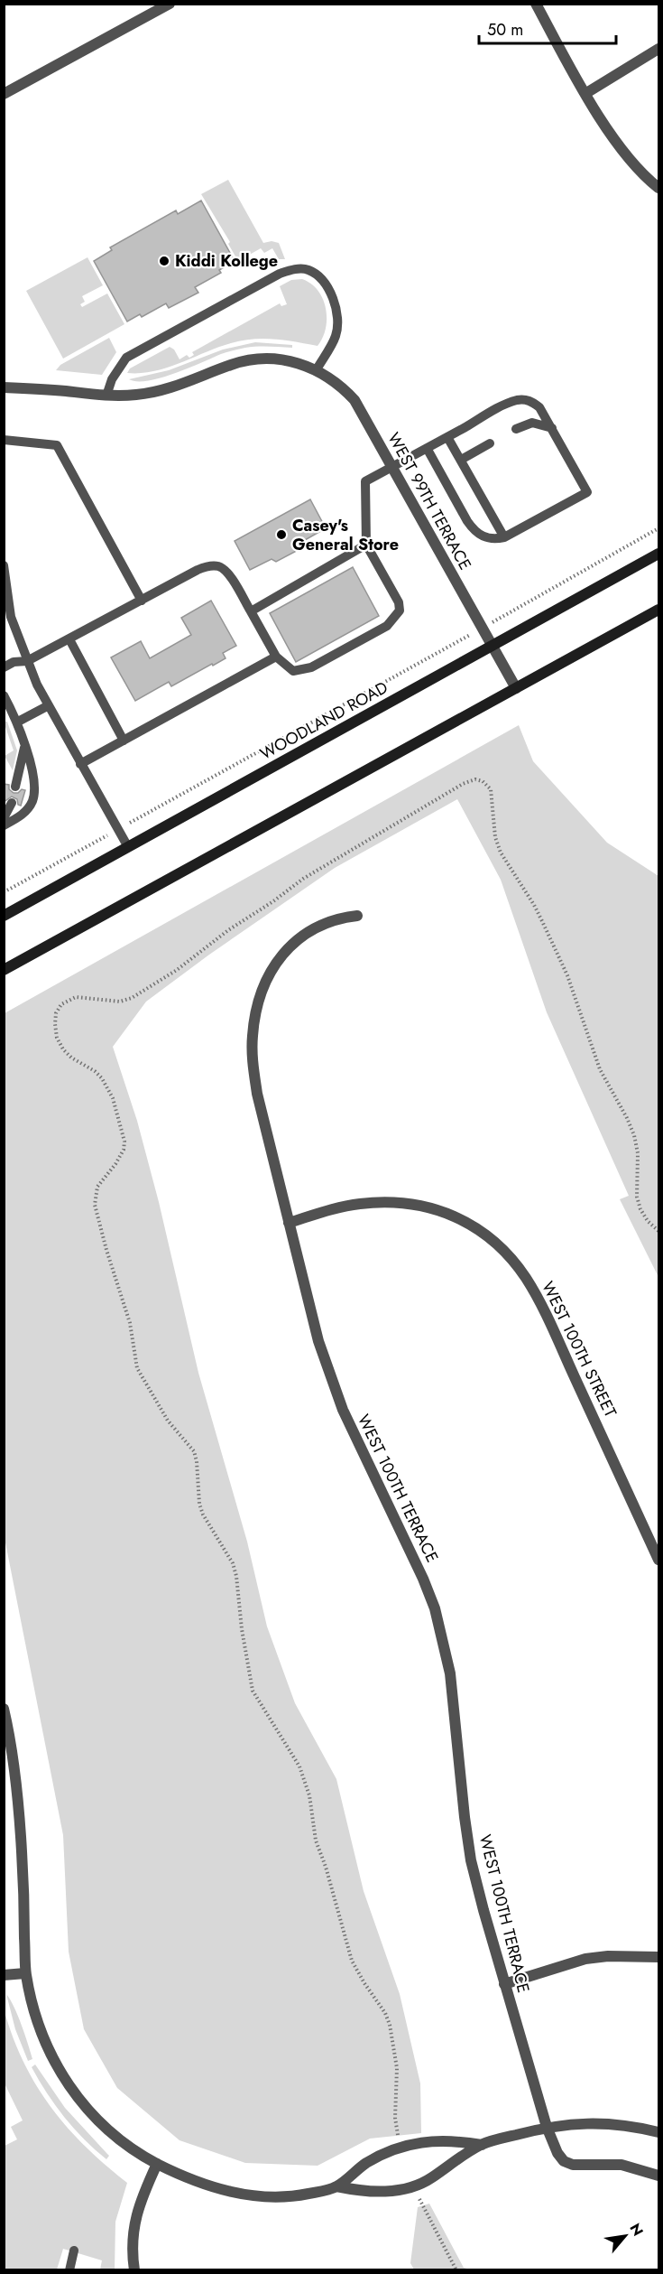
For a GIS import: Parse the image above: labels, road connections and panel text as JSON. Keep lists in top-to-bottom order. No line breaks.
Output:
{"streets":{"main road":["WOODLAND ROAD"],"street":["WEST 99TH TERRACE","WEST 100TH STREET","WEST 100TH TERRACE"]},"crossings":[["WEST 99TH TERRACE","WOODLAND ROAD"],["WEST 100TH STREET","WEST 100TH TERRACE"]],"places":["Kiddi Kollege","Casey's General Store"],"scale_bar":"50 m","north":"top right"}
